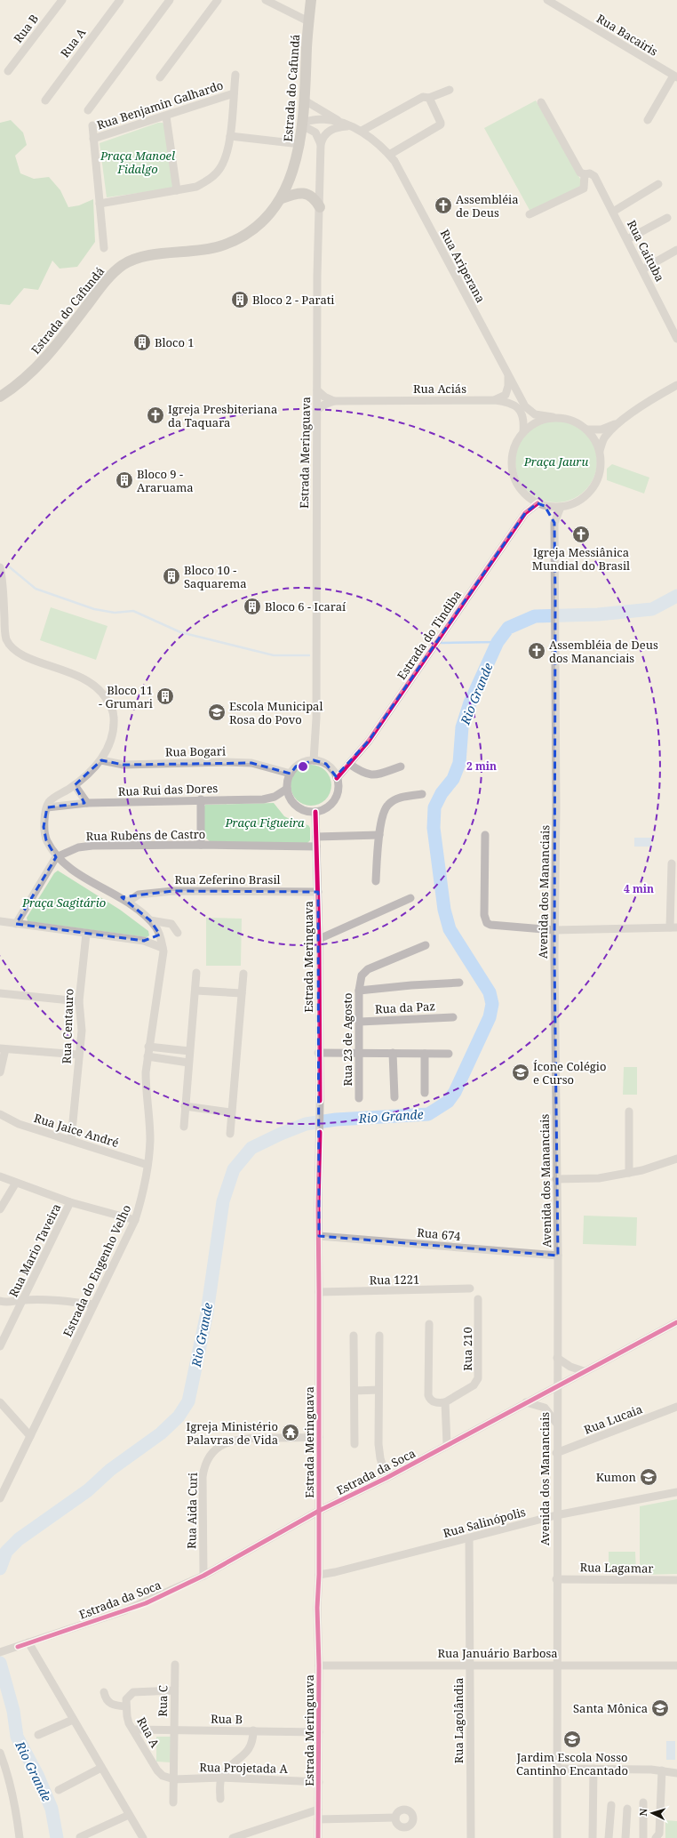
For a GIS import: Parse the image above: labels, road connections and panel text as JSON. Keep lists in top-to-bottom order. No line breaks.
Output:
{"streets":{"main road":["Estrada do Cafundá"],"street":["Rua B","Rua Bacairis","Rua A","Rua Benjamin Galhardo","Rua Caituba","Rua Ariperana","Rua Aciás","Estrada Meringuava","Estrada do Tindiba","Rua Bogari","Rua Rui das Dores","Rua Rubens de Castro","Rua Zeferino Brasil","Avenida dos Mananciais","Rua da Paz","Rua Centauro","Rua 23 de Agosto","Rua Jaice André","Rua 674","Rua Mario Taveira","Estrada do Engenho Velho","Rua 1221","Rua 210","Rua Lucaia","Estrada da Soca","Rua Aida Curi","Rua Salinópolis","Rua Lagamar","Rua Januário Barbosa","Rua C","Rua Lagolândia","Rua Projetada A"]},"crossings":[["Rua B","Rua A"],["Rua B","Estrada Meringuava"],["Rua B","Rua C"],["Rua A","Rua C"],["Rua A","Rua Projetada A"],["Estrada do Cafundá","Rua Ariperana"],["Rua Ariperana","Rua Aciás"],["Rua Ariperana","Estrada do Tindiba"],["Rua Ariperana","Avenida dos Mananciais"],["Rua Aciás","Estrada Meringuava"],["Rua Aciás","Estrada do Tindiba"],["Rua Aciás","Avenida dos Mananciais"],["Estrada Meringuava","Estrada do Tindiba"],["Estrada Meringuava","Rua Bogari"],["Estrada Meringuava","Rua Rui das Dores"],["Estrada Meringuava","Rua Rubens de Castro"],["Estrada Meringuava","Rua Zeferino Brasil"],["Estrada Meringuava","Rua 674"],["Estrada Meringuava","Rua 1221"],["Estrada Meringuava","Estrada da Soca"],["Estrada Meringuava","Rua Aida Curi"],["Estrada Meringuava","Rua Salinópolis"],["Estrada Meringuava","Rua Januário Barbosa"],["Estrada Meringuava","Rua Projetada A"],["Estrada do Tindiba","Rua Bogari"],["Estrada do Tindiba","Rua Rui das Dores"],["Estrada do Tindiba","Avenida dos Mananciais"],["Rua Bogari","Rua Rui das Dores"],["Rua Rui das Dores","Estrada do Engenho Velho"],["Rua Rubens de Castro","Estrada do Engenho Velho"],["Rua Zeferino Brasil","Estrada do Engenho Velho"],["Avenida dos Mananciais","Rua 674"],["Avenida dos Mananciais","Rua Lucaia"],["Avenida dos Mananciais","Estrada da Soca"],["Avenida dos Mananciais","Rua Salinópolis"],["Avenida dos Mananciais","Rua Lagamar"],["Avenida dos Mananciais","Rua Januário Barbosa"],["Rua da Paz","Rua 23 de Agosto"],["Rua Centauro","Rua Jaice André"],["Rua Jaice André","Estrada do Engenho Velho"],["Estrada da Soca","Rua Aida Curi"],["Rua Salinópolis","Rua Lagolândia"],["Rua Januário Barbosa","Rua Lagolândia"],["Rua C","Rua Projetada A"]],"water":["Rio Grande"],"parks":["Praça Manoel Fidalgo","Praça Jauru","Praça Figueira","Praça Sagitário"],"places":{"church":["Assembléia de Deus","Igreja Presbiteriana da Taquara","Igreja Messiânica Mundial do Brasil","Assembléia de Deus dos Mananciais"],"building":["Bloco 2 - Parati","Bloco 1","Bloco 9 - Araruama","Bloco 10 - Saquarema","Bloco 6 - Icaraí","Bloco 11 - Grumari"],"school or university":["Escola Municipal Rosa do Povo","Ícone Colégio e Curso","Kumon","Santa Mônica","Jardim Escola Nosso Cantinho Encantado"],"temple":["Igreja Ministério Palavras de Vida"]},"north":"left","rings":["2 min","4 min"]}
